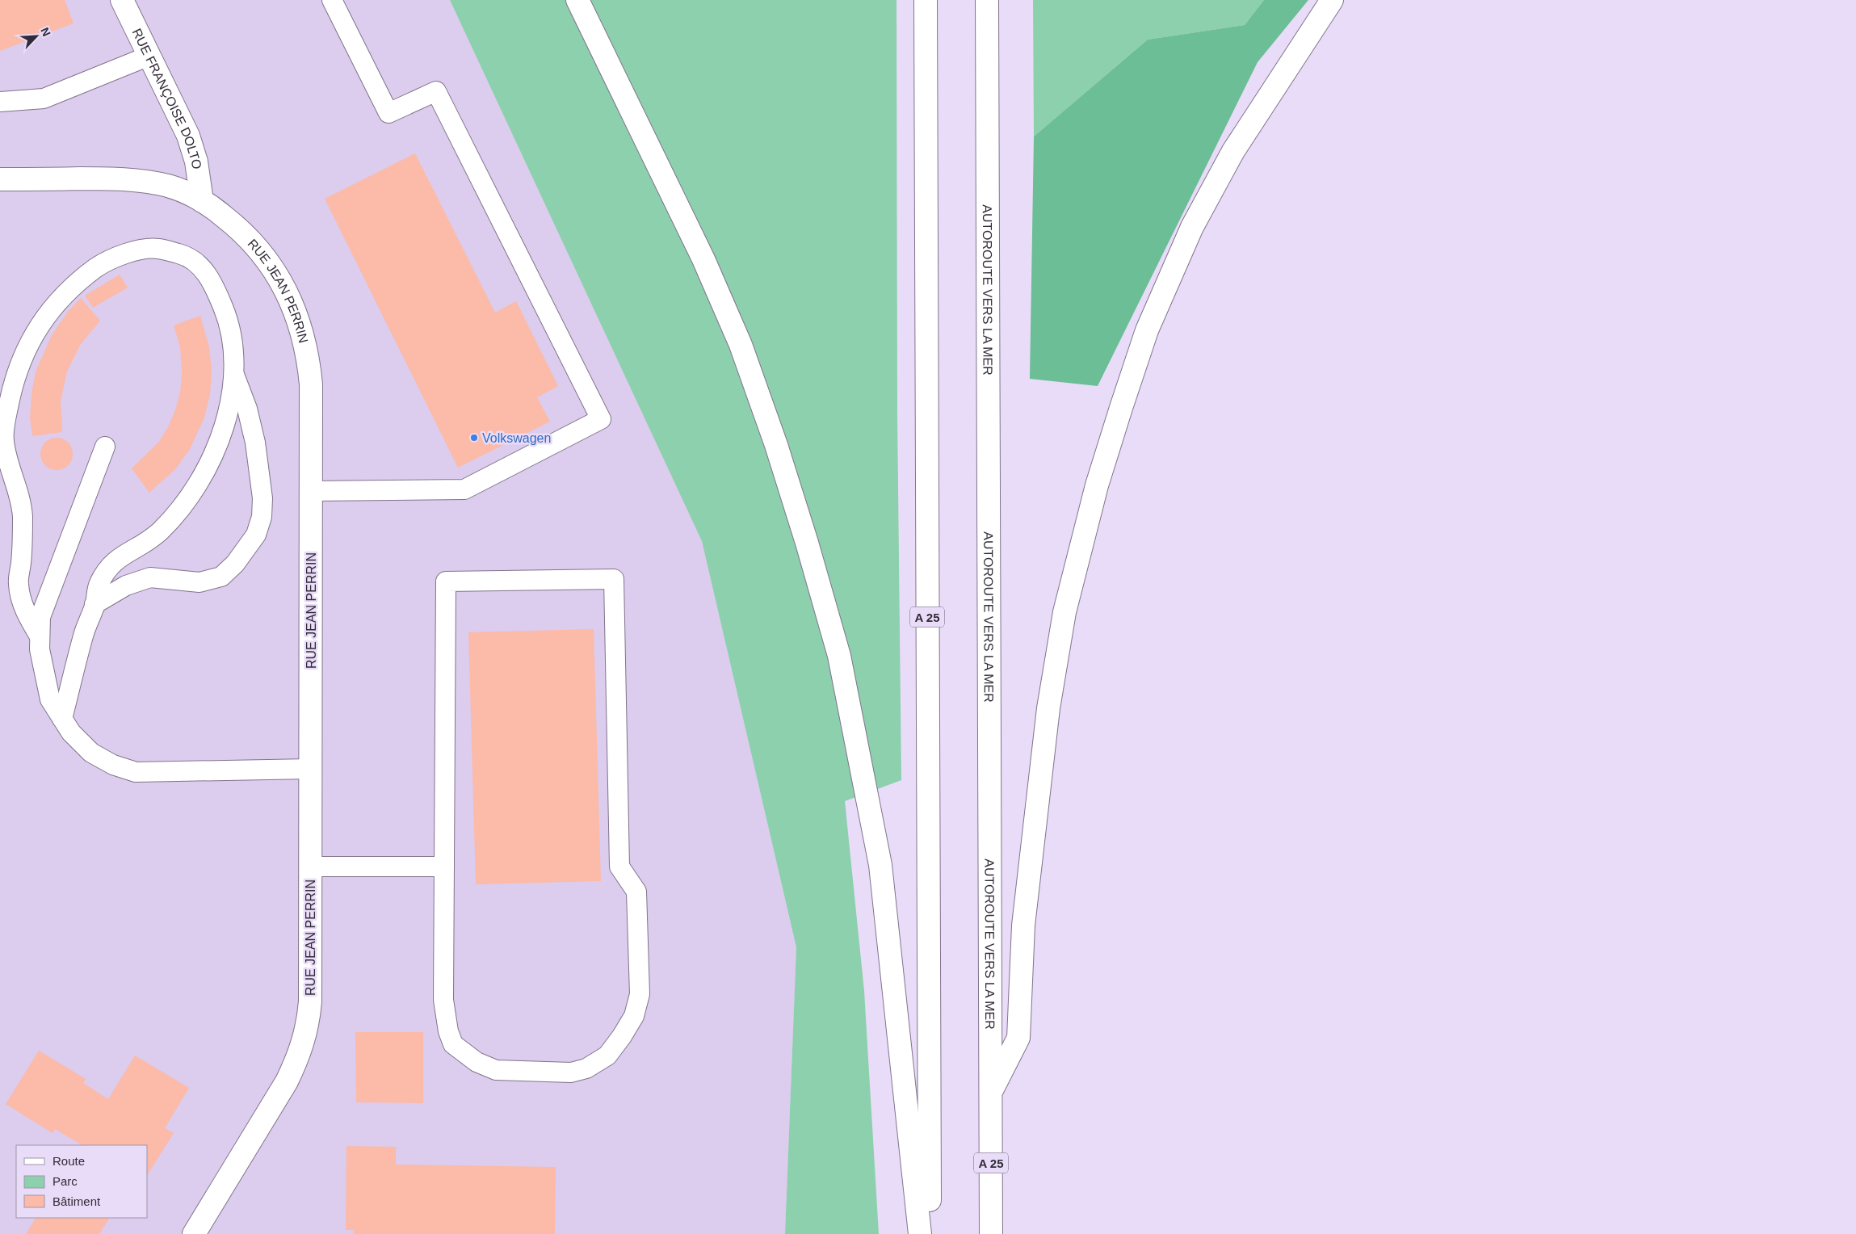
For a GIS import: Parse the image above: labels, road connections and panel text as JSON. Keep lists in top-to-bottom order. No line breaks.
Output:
{"streets":{"main road":["RUE FRANÇOISE DOLTO","AUTOROUTE VERS LA MER","RUE JEAN PERRIN","A 25"]},"crossings":[["RUE FRANÇOISE DOLTO","RUE JEAN PERRIN"]],"places":["Volkswagen"],"legend":["Route","Parc","Bâtiment"],"north":"top right"}
